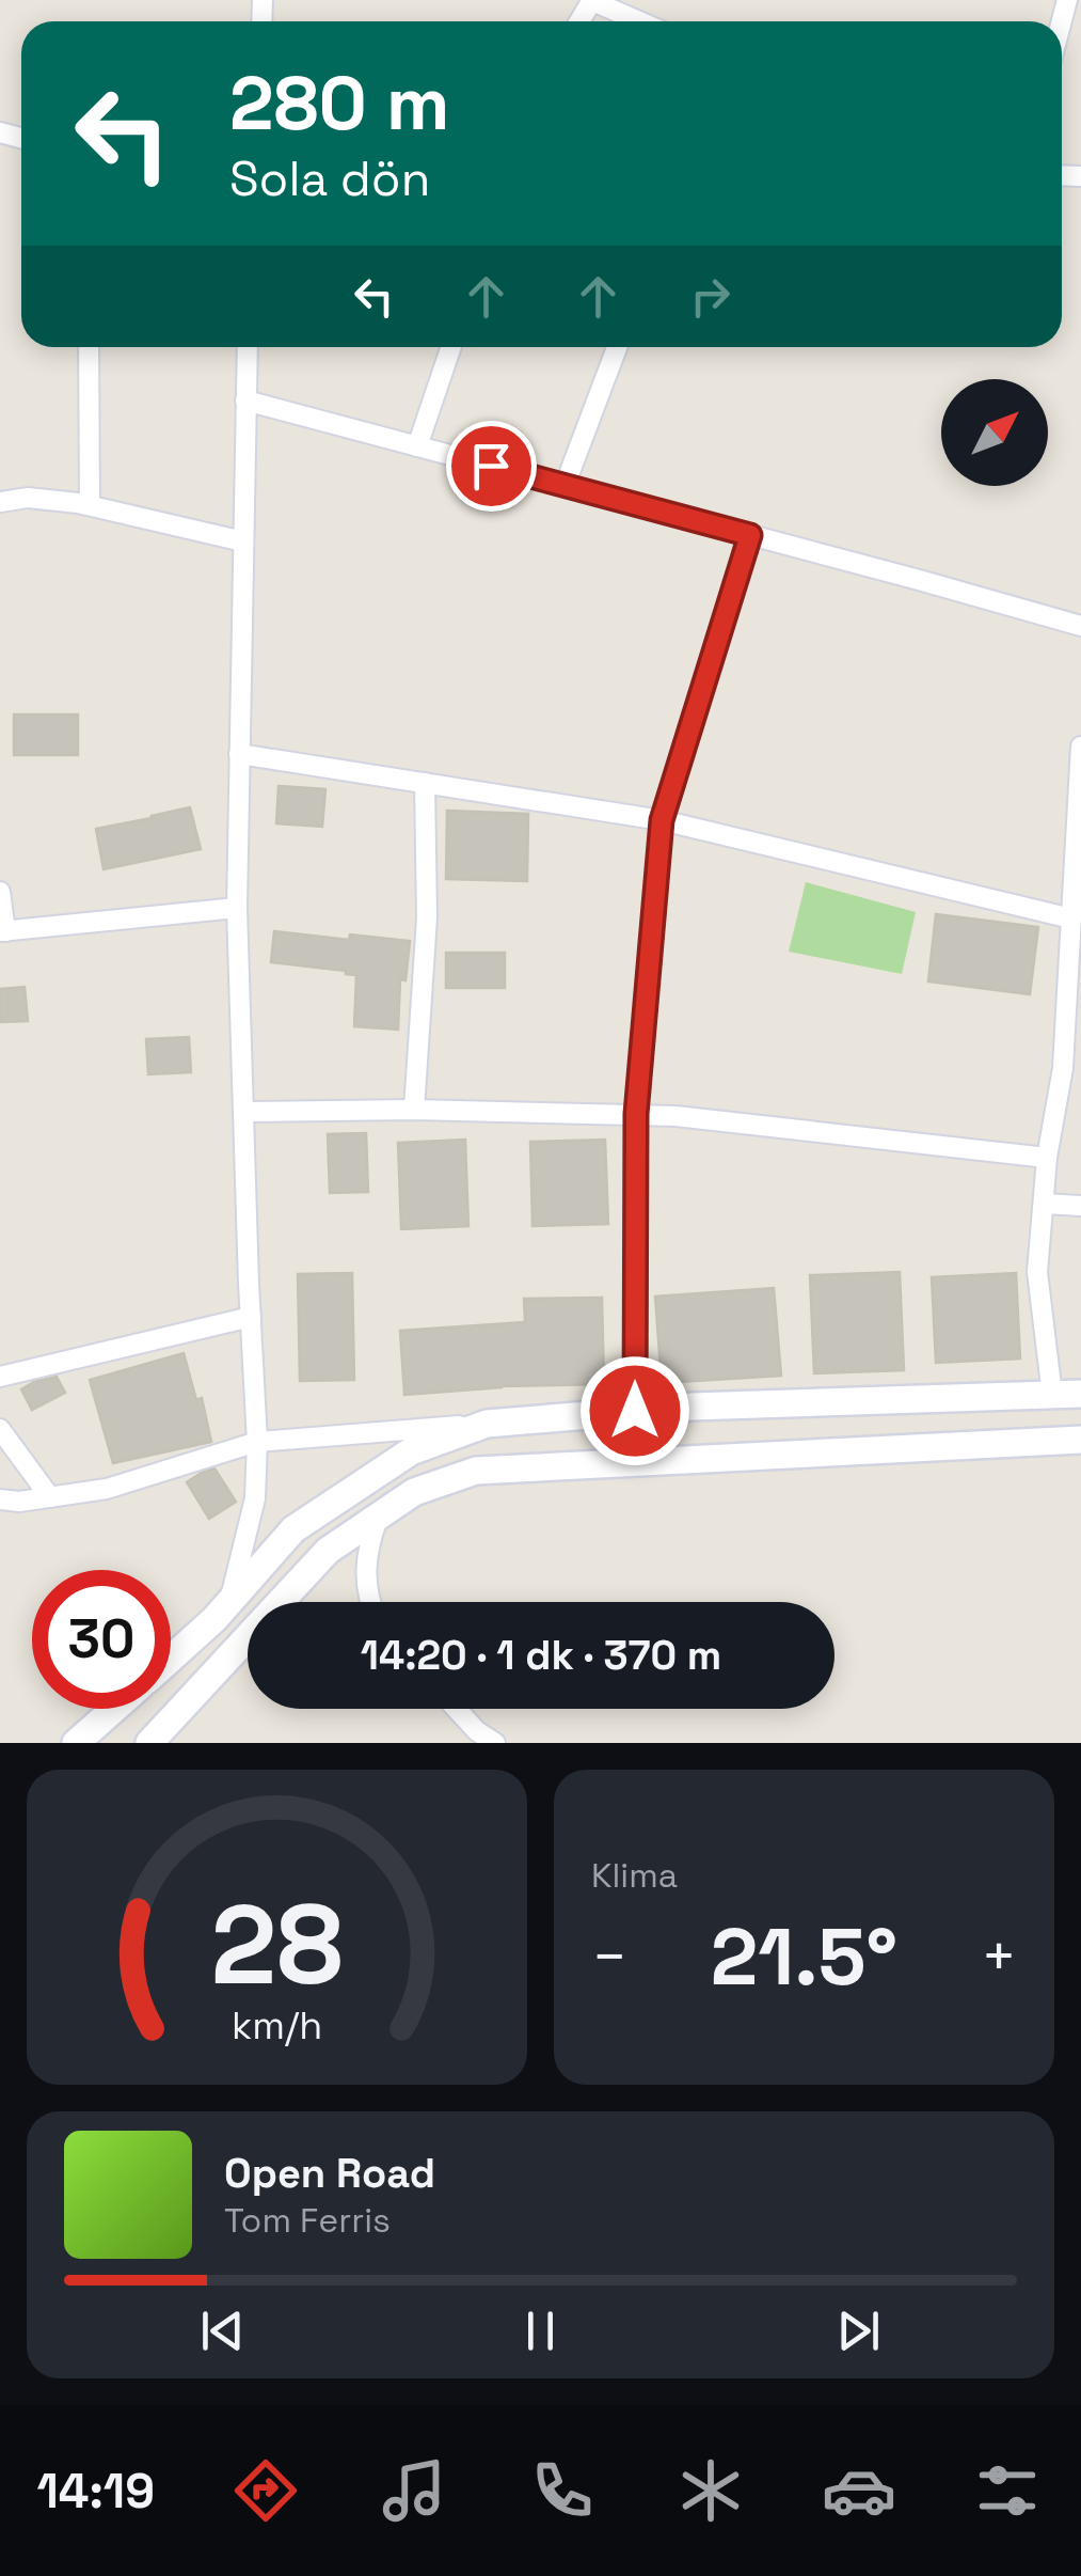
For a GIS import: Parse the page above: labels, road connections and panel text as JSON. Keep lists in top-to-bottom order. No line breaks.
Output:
{"north":"top right","page":{"turn":["280 m","Sola dön"],"limit":"30","trip":"14:20 · 1 dk · 370 m","tile":"Klima","heat":["−","21.5°","+"],"song":["Open Road","Tom Ferris"],"tabs":"14:19","gauge":["28","km/h"]}}
